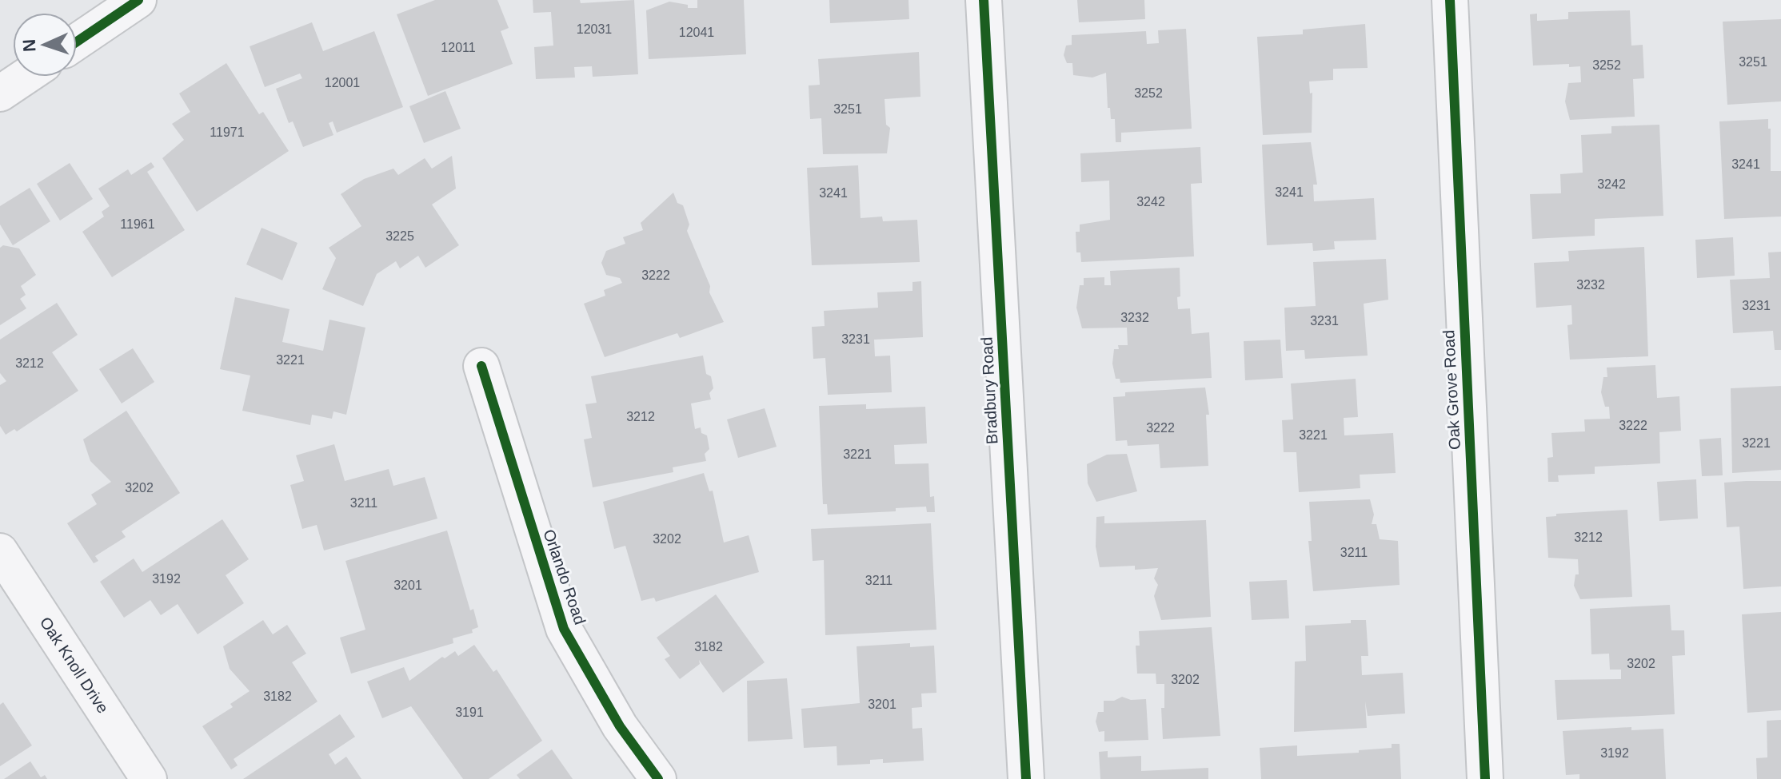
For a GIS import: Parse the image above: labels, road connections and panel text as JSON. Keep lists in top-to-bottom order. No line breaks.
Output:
{"streets":{"street":["Oak Grove Road","Bradbury Road","Orlando Road","Oak Knoll Drive"]},"house_numbers":["12031","12041","12011","3251","3252","12001","3252","3251","11971","3241","3242","3241","3241","3242","11961","3225","3222","3232","3231","3232","3231","3231","3221","3212","3212","3222","3222","3221","3221","3221","3202","3211","3212","3202","3211","3192","3211","3201","3182","3202","3202","3182","3201","3191","3192"],"north":"left"}
